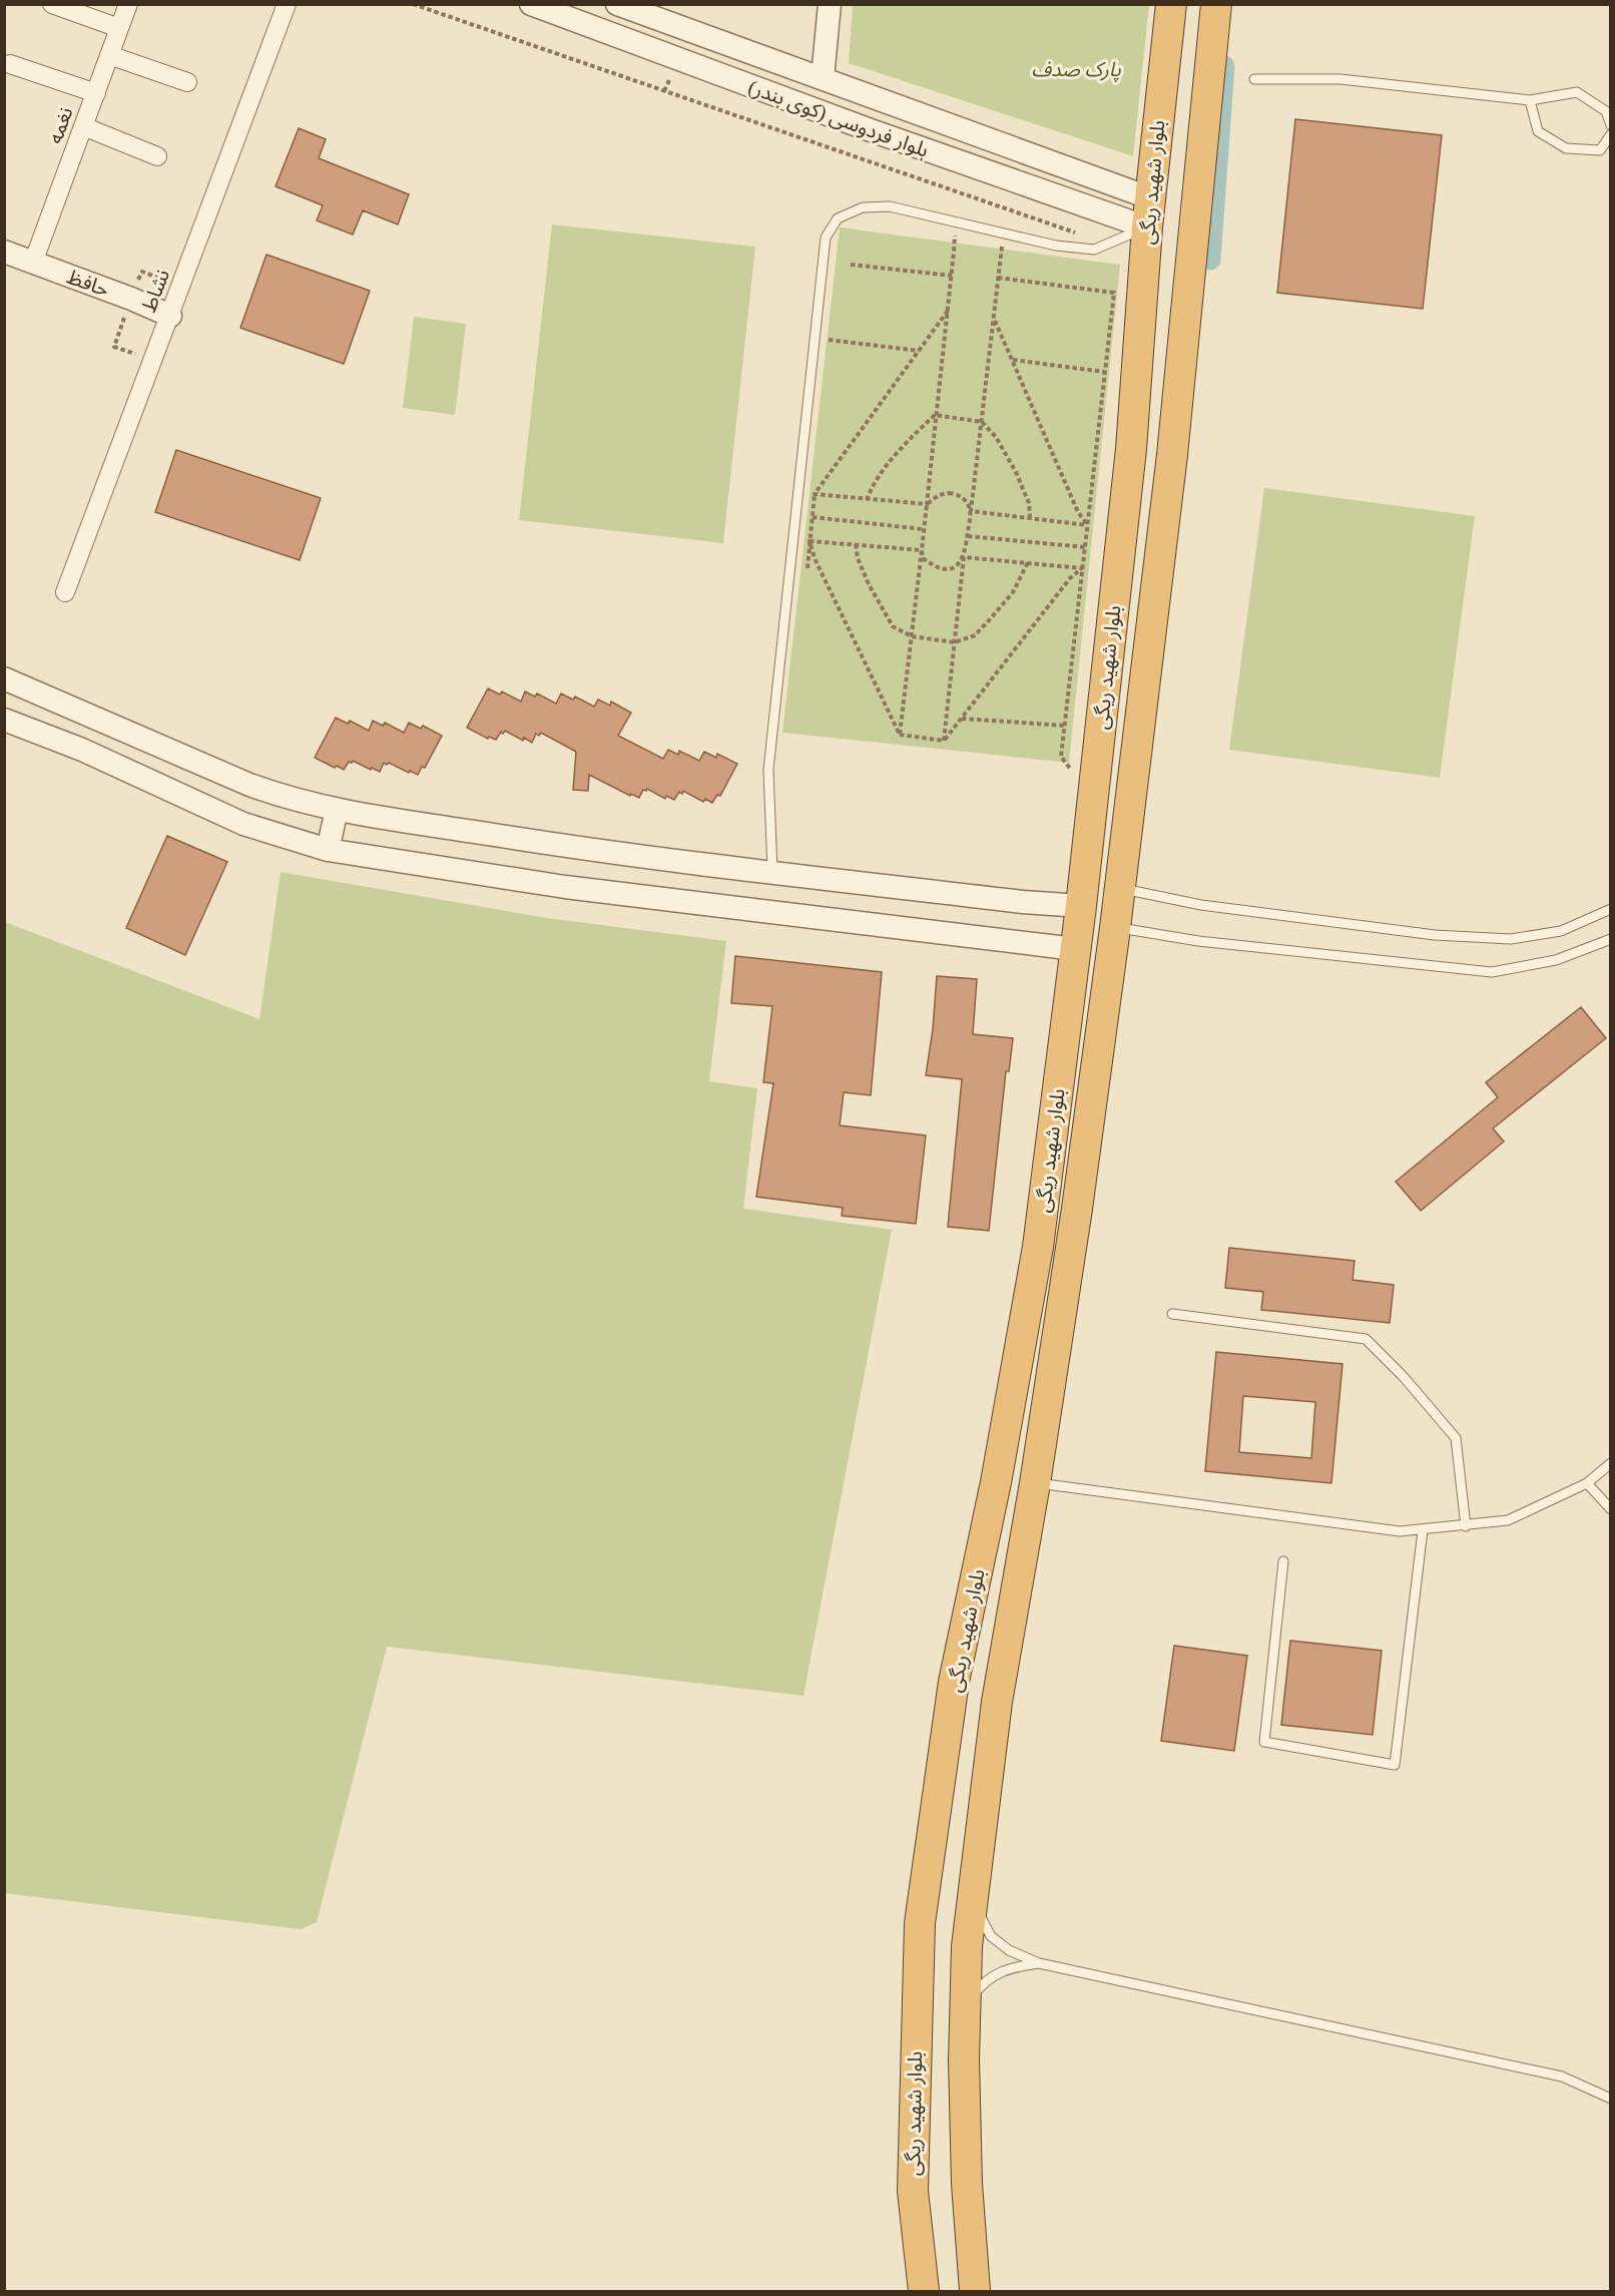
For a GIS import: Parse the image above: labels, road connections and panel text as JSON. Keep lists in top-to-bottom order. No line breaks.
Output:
{"streets":{"highway":["بلوار شهید ریگی"],"street":["بلوار فردوسی (کوی بندر)","نغمه","حافظ","نشاط"]},"crossings":[["بلوار فردوسی (کوی بندر)","بلوار شهید ریگی"],["نغمه","حافظ"],["حافظ","نشاط"]],"parks":["پارک صدف"]}
